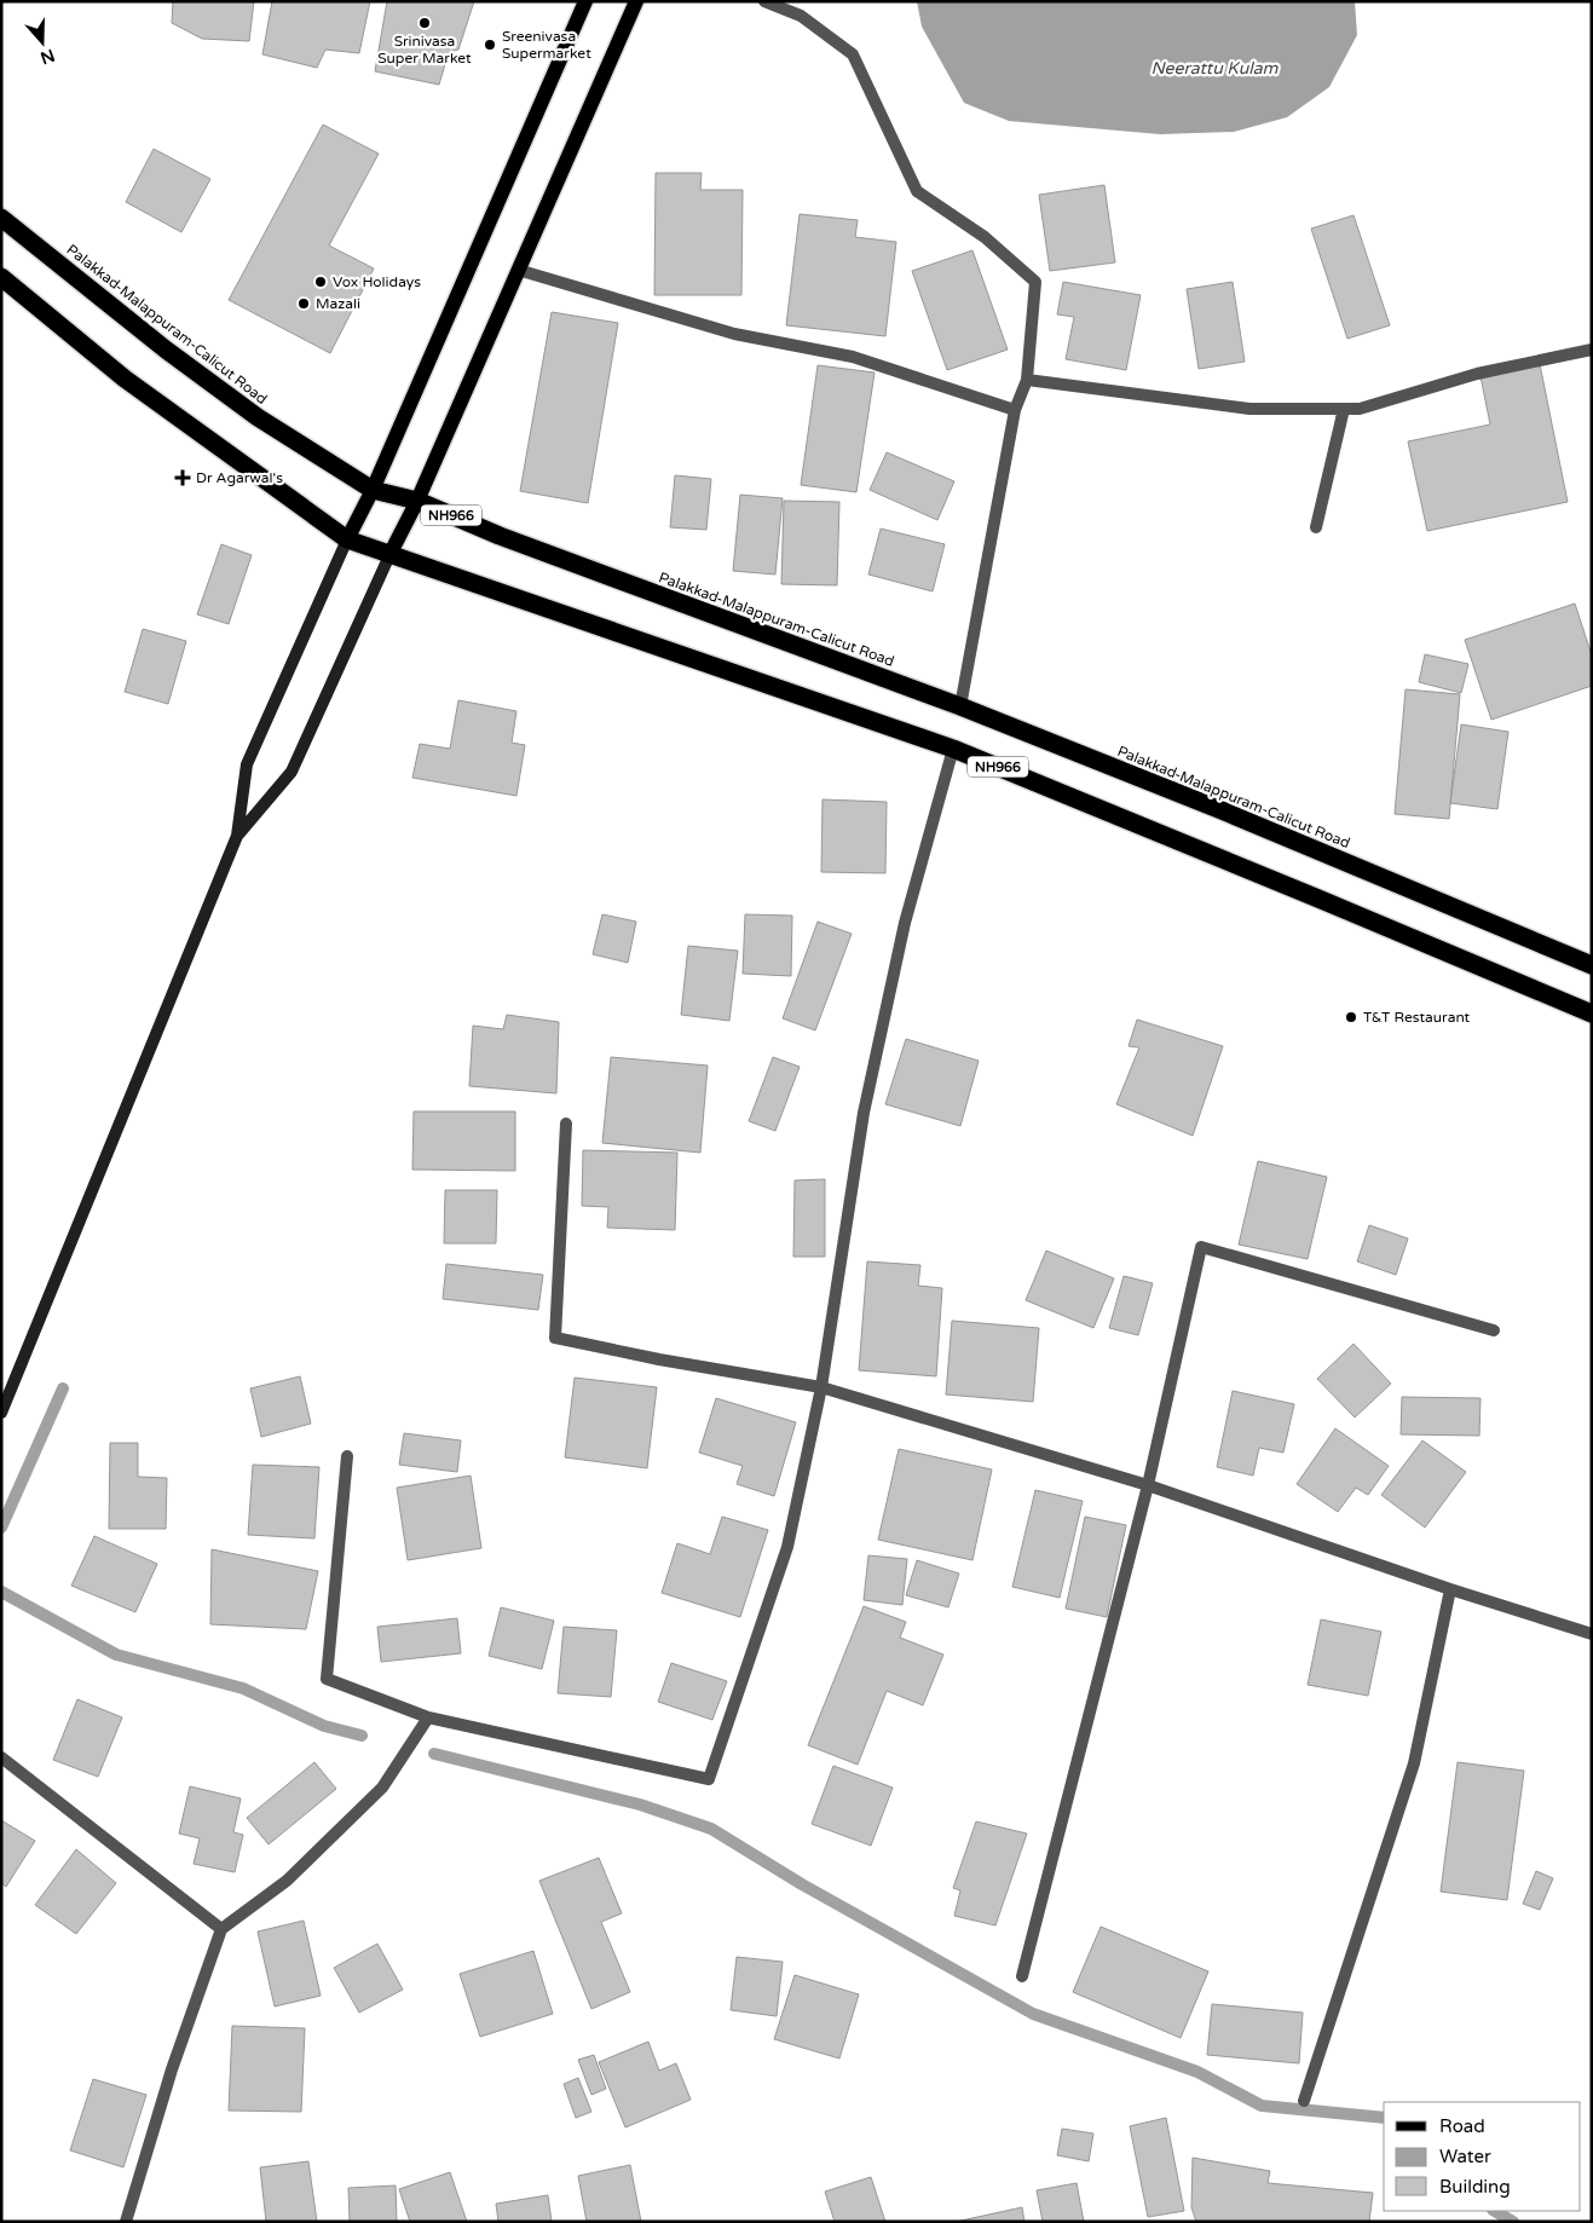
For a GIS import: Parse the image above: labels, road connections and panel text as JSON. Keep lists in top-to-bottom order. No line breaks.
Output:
{"streets":{"highway":["Palakkad-Malappuram-Calicut Road","NH966"]},"water":["Neerattu Kulam"],"places":{"other":["Srinivasa Super Market","Sreenivasa Supermarket","Vox Holidays","Mazali","T&T Restaurant"],"health":["Dr Agarwal's"]},"legend":["Road","Water","Building"],"north":"bottom"}
